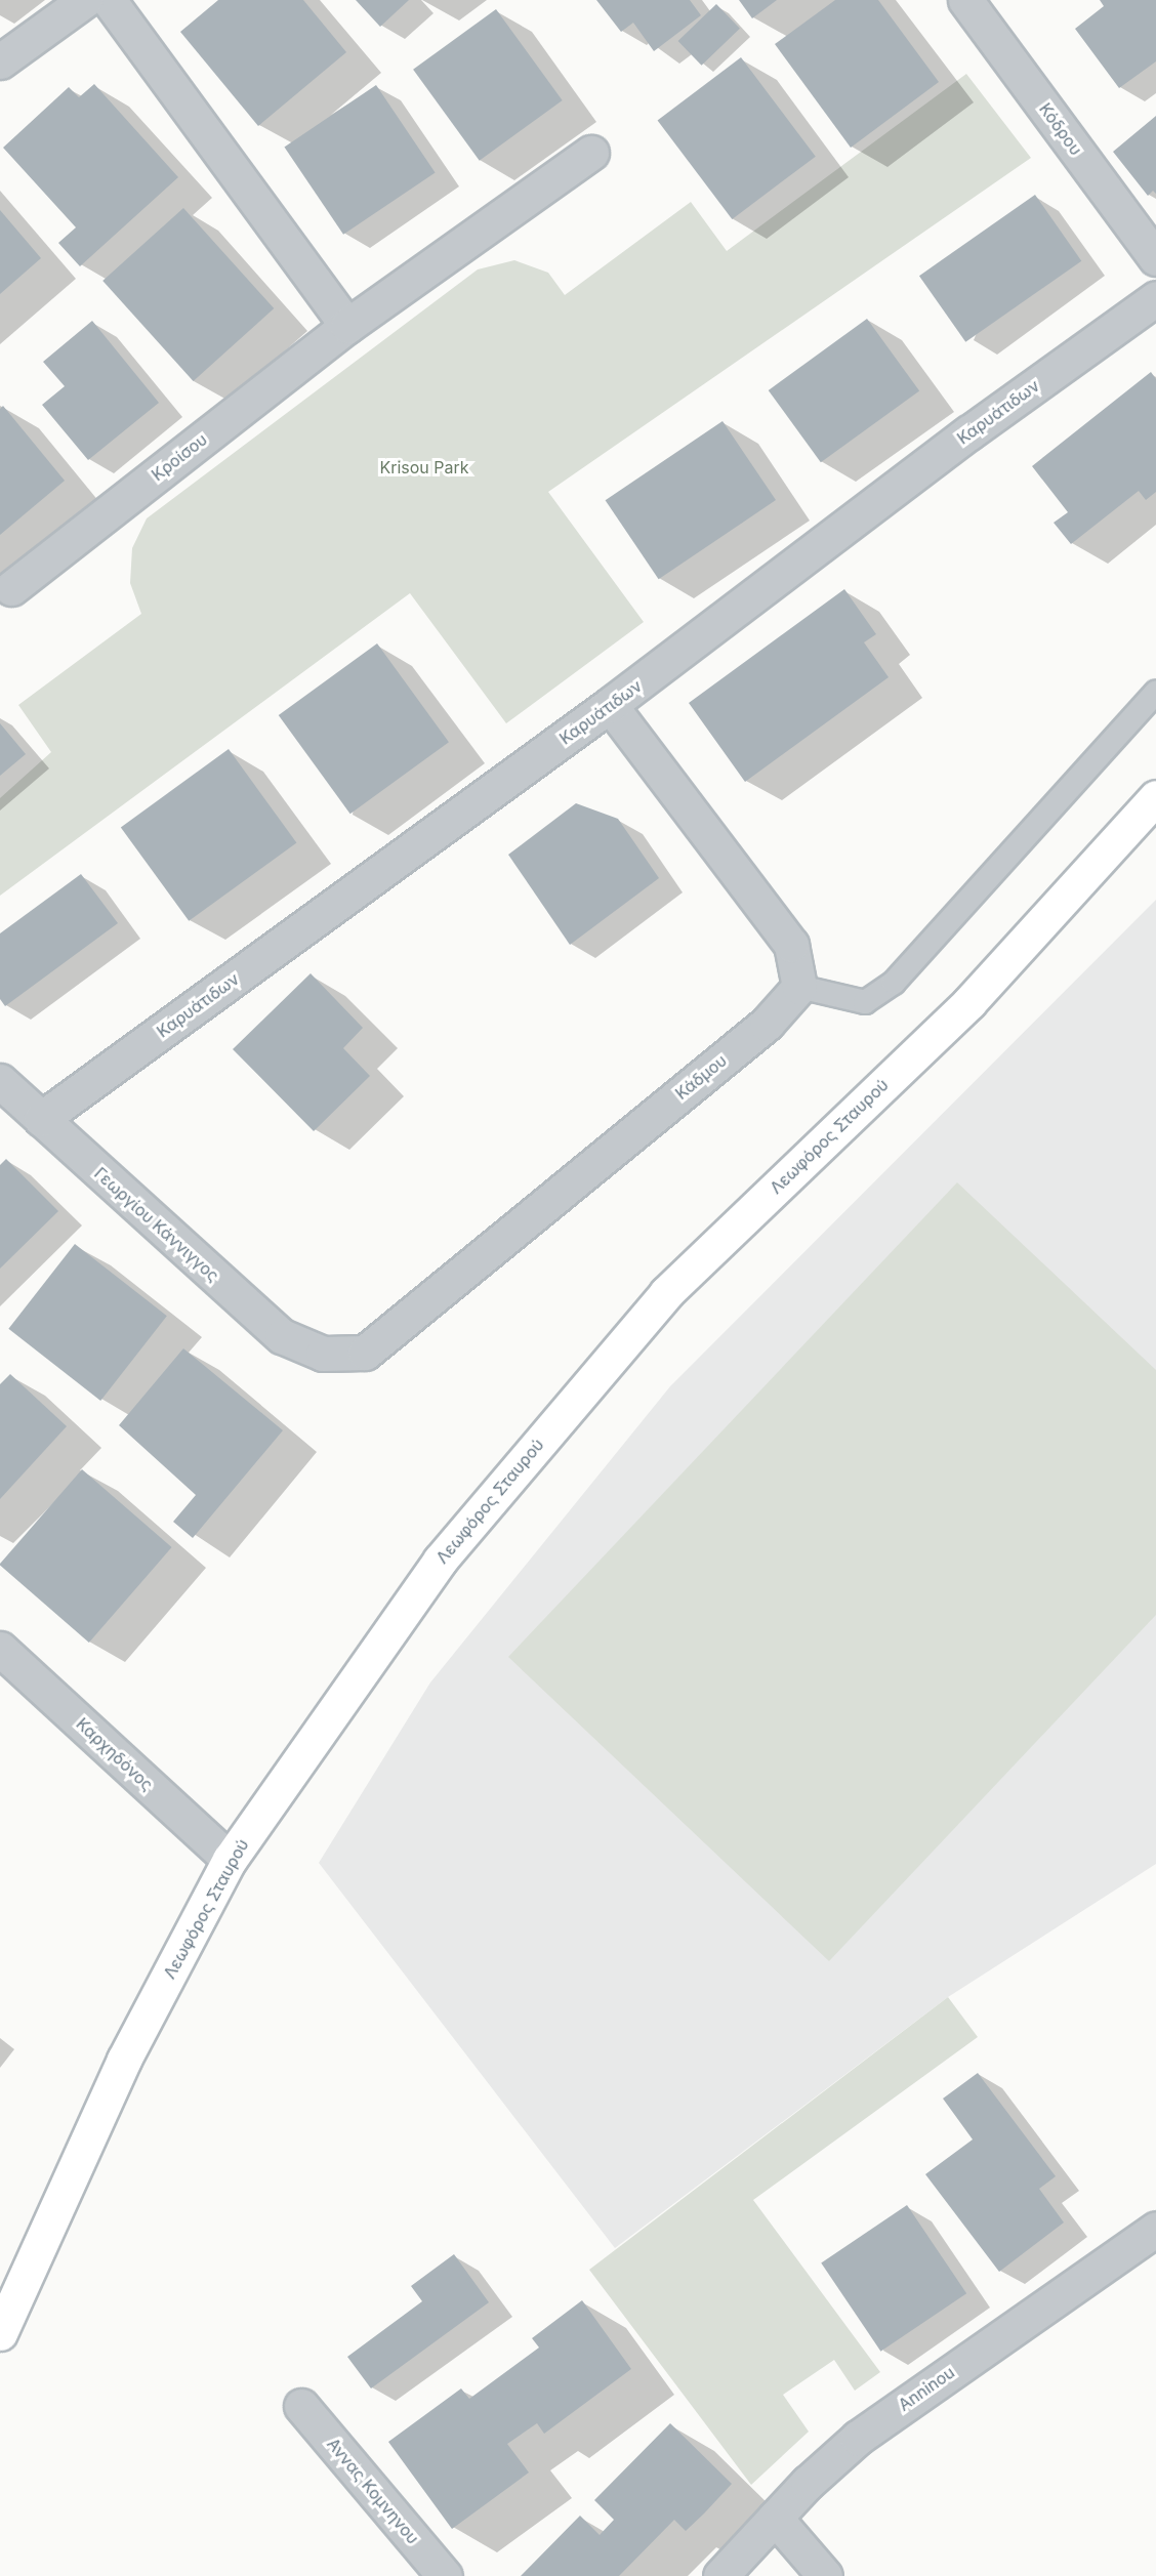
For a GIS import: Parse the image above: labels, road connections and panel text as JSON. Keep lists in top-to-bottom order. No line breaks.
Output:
{"streets":{"main road":["Λεωφόρος Σταυρού"],"street":["Κόδρου","Καρυάτιδων","Κροίσου","Κάδμου","Γεωργίου Κάννιγγος","Καρχηδόνος","Anninou","Αννας Κομνηνου"]},"crossings":[["Καρυάτιδων","Γεωργίου Κάννιγγος"],["Κάδμου","Γεωργίου Κάννιγγος"],["Λεωφόρος Σταυρού","Καρχηδόνος"]],"parks":["Krisou Park"]}
